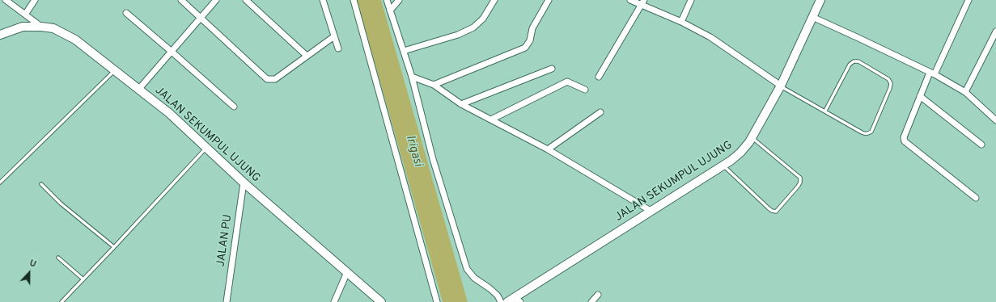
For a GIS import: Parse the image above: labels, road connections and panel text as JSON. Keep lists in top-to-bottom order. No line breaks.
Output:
{"streets":{"main road":["JALAN SEKUMPUL UJUNG"],"street":["JALAN PU"]},"crossings":[["JALAN SEKUMPUL UJUNG","JALAN PU"]],"water":["Irigasi"],"north":"top"}
